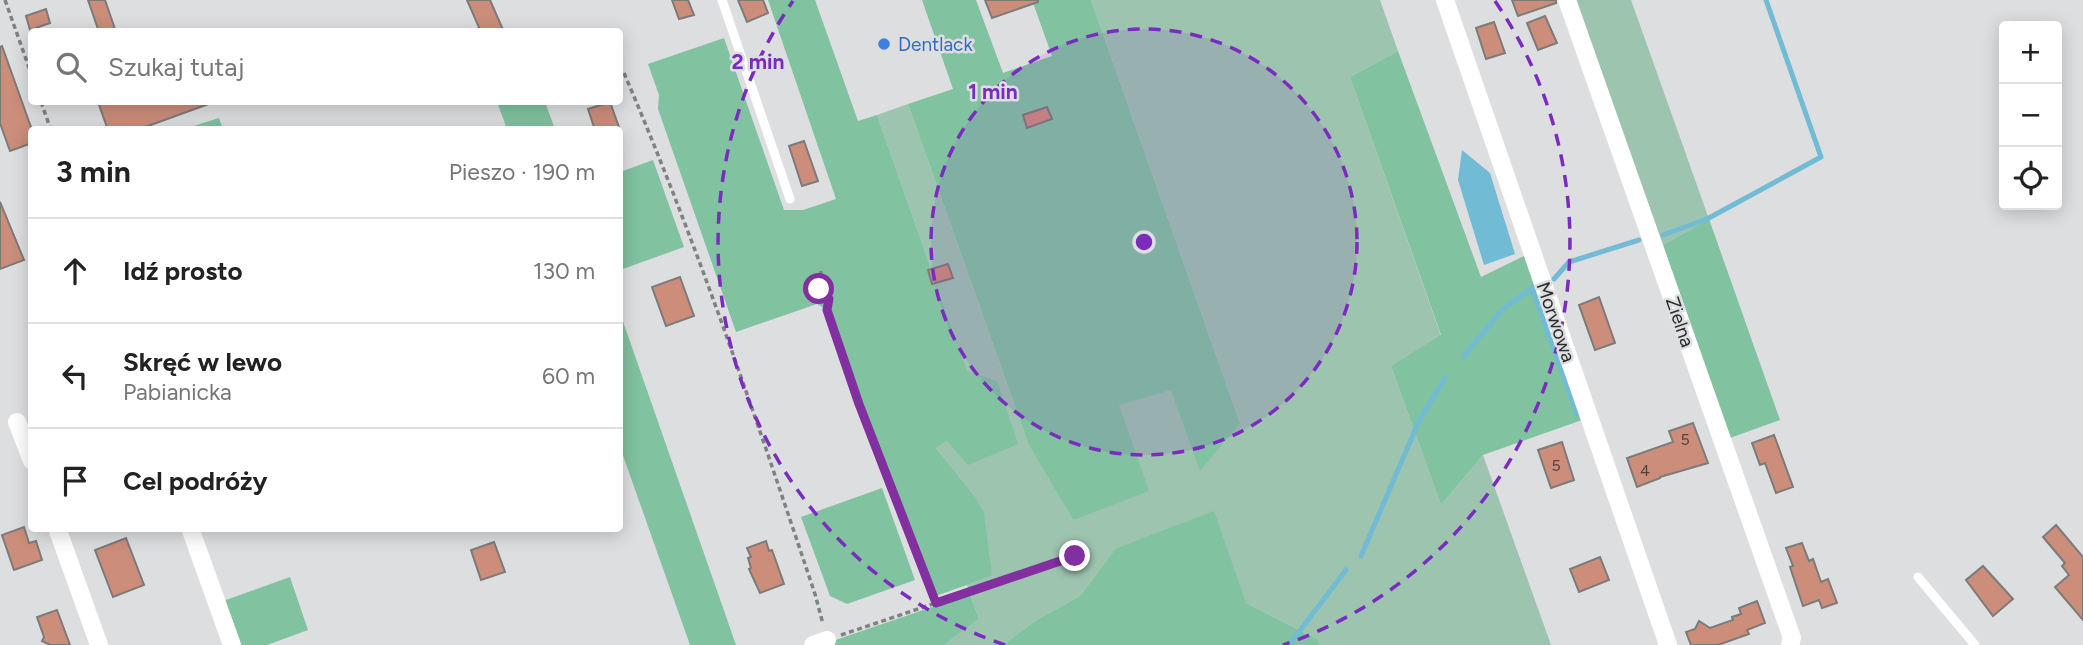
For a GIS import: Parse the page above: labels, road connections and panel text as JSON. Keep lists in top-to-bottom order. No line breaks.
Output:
{"streets":{"street":["Morwowa","Zielna"]},"places":["Dentlack"],"house_numbers":["5","5","4"],"page":{"map_buttons":["+","−"],"search":"Szukaj tutaj","heading":["3 min","Pieszo · 190 m"],"list":[["Idź prosto","130 m"],["Skręć w lewo","Pabianicka","60 m"],"Cel podróży"]},"rings":["2 min","1 min"]}
